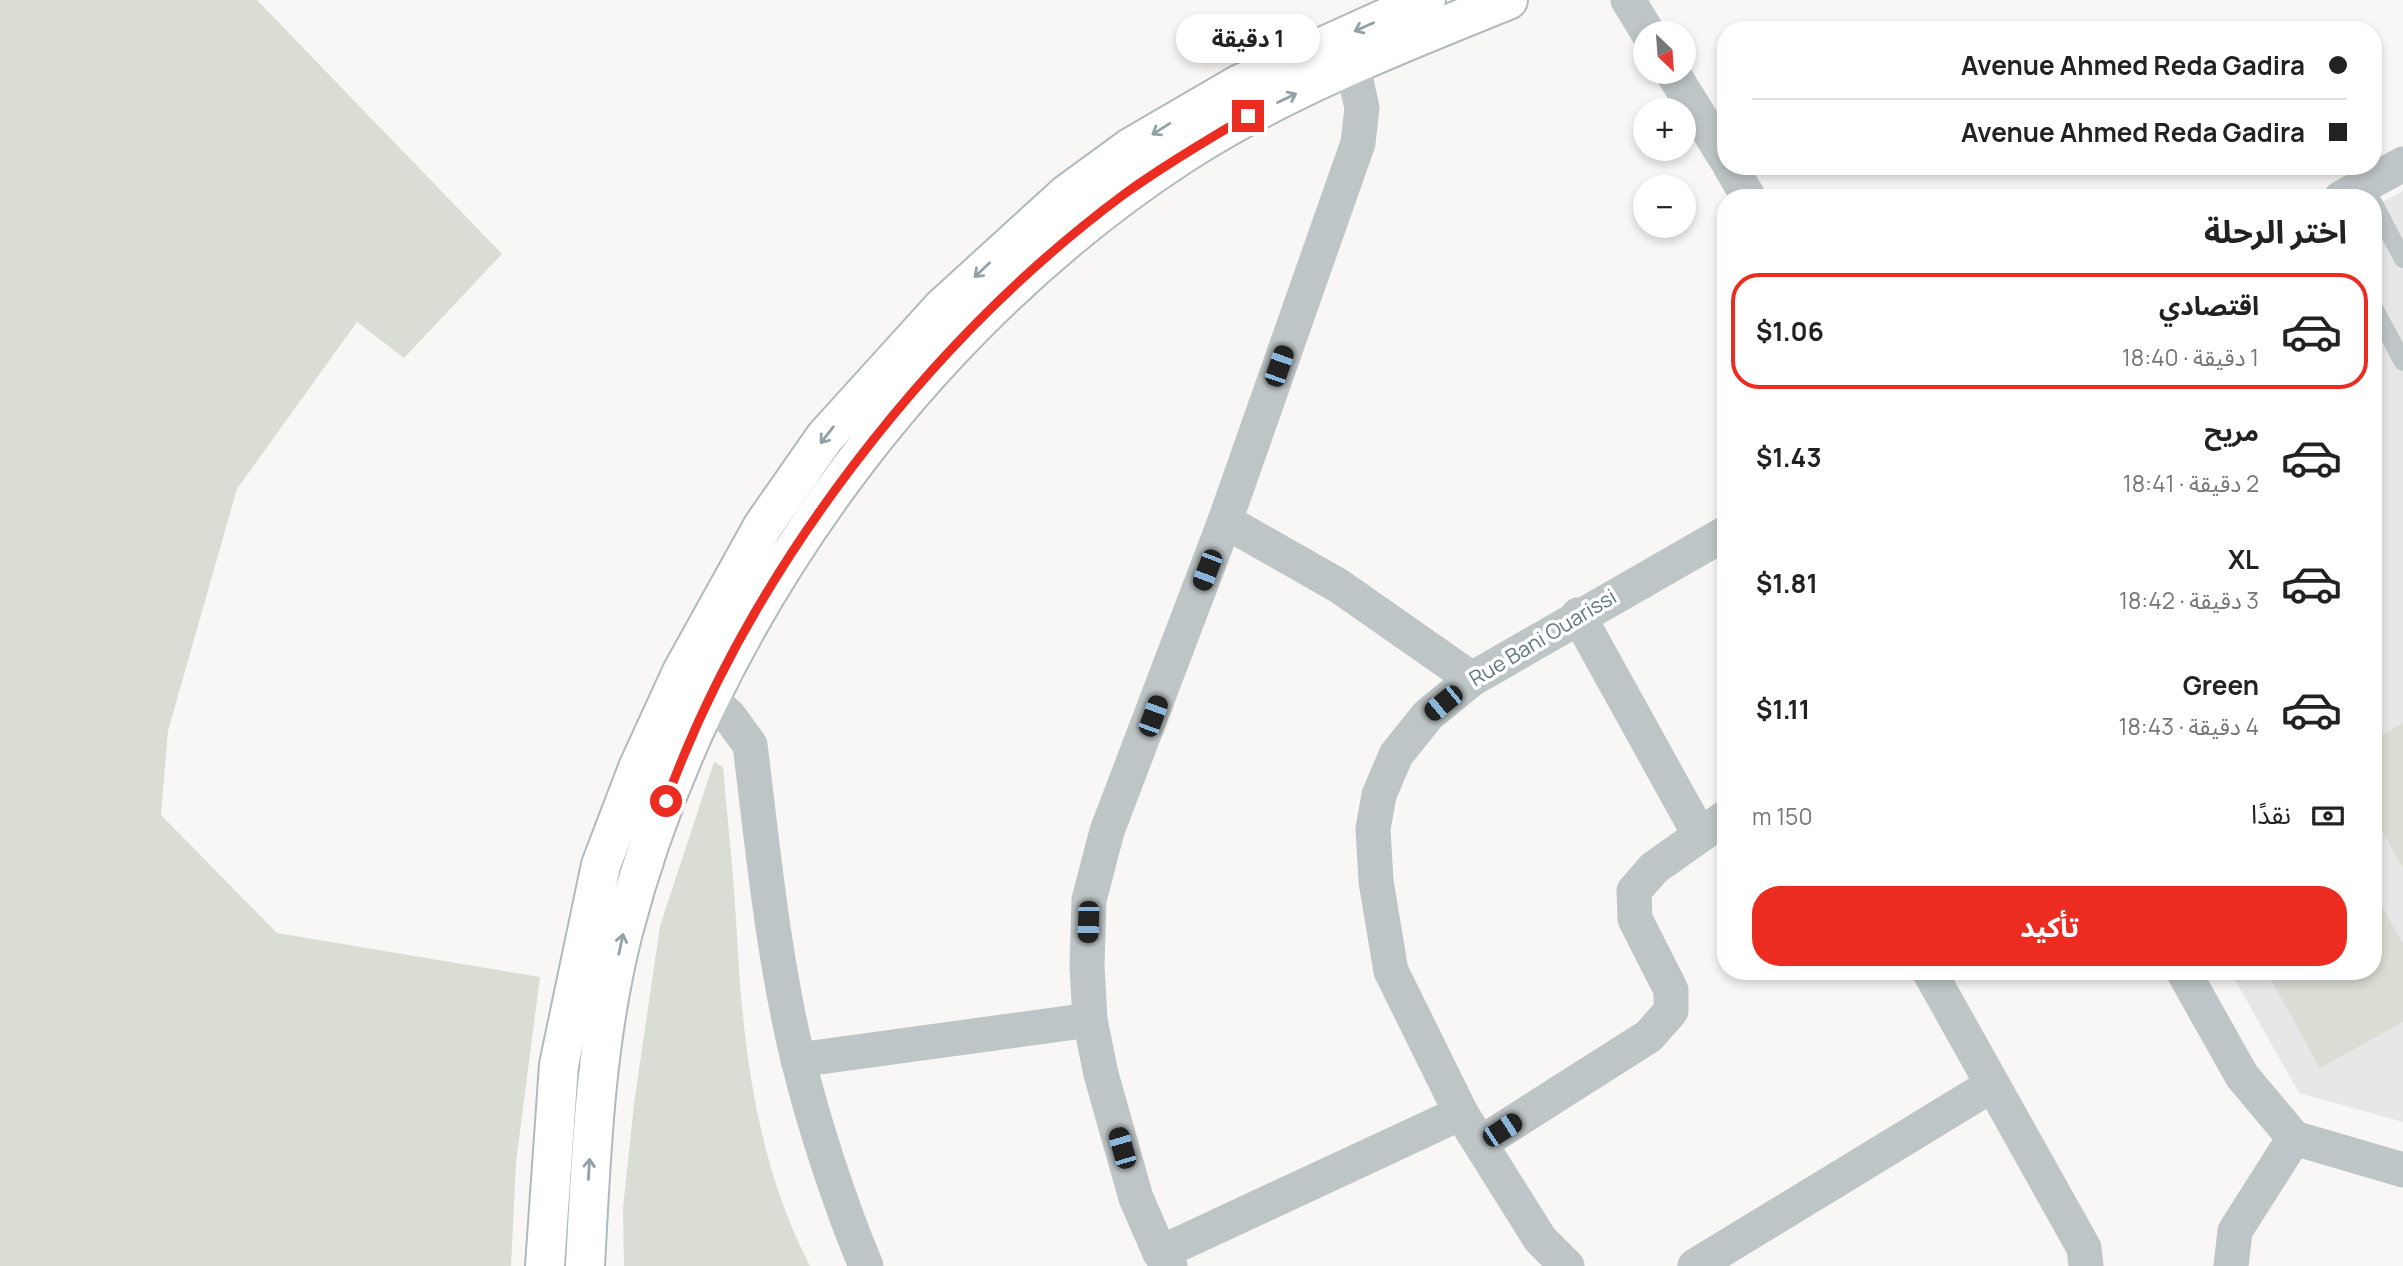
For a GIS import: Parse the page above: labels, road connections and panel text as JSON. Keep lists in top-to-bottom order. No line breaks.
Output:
{"streets":{"street":["Rue Bani Ouarissi"]},"north":"bottom right","page":{"bubble":"1 دقيقة","map_buttons":["+","−"],"banner":["Avenue Ahmed Reda Gadira","Avenue Ahmed Reda Gadira"],"heading":"اختر الرحلة","list":[{"name":"اقتصادي","note":"1 دقيقة · 18:40","value":"$1.06"},{"name":"مريح","note":"2 دقيقة · 18:41","value":"$1.43"},{"name":"XL","note":"3 دقيقة · 18:42","value":"$1.81"},{"name":"Green","note":"4 دقيقة · 18:43","value":"$1.11"}],"pay":["نقدًا","150 m"],"buttons":"تأكيد"}}
